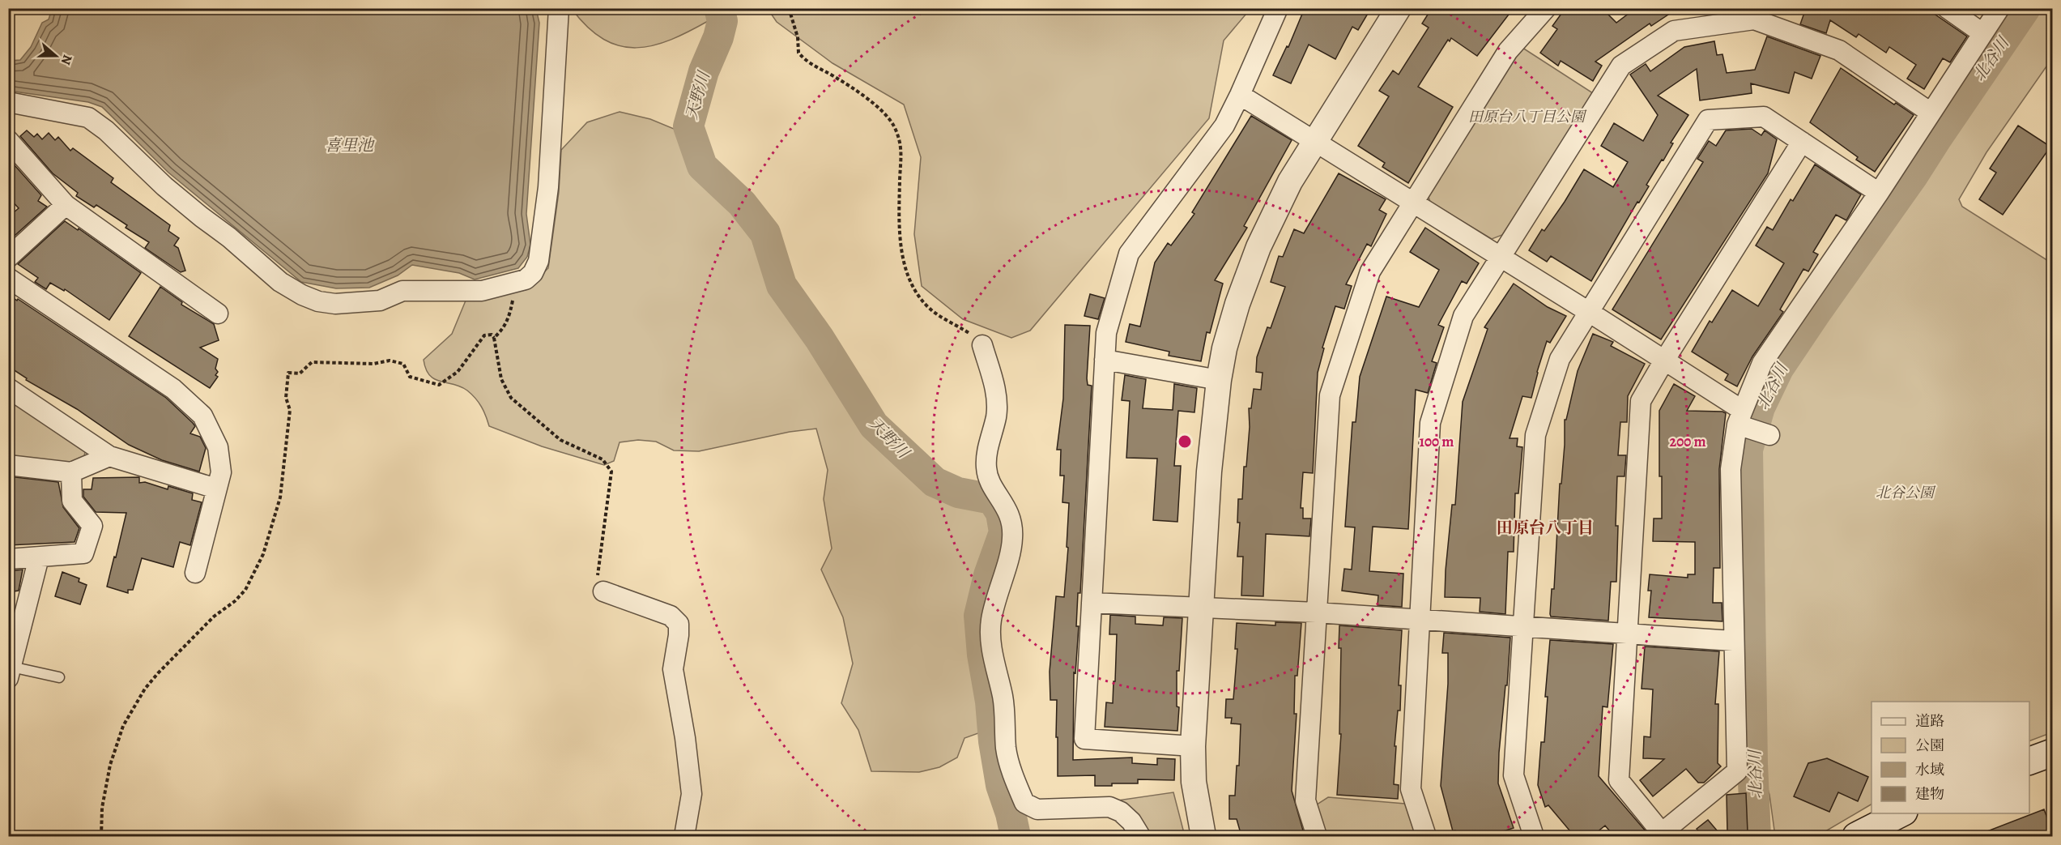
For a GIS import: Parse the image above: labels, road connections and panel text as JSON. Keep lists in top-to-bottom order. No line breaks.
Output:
{"districts":["田原台八丁目"],"water":["北谷川","天野川","喜里池"],"parks":["田原台八丁目公園","北谷公園"],"legend":["道路","公園","水域","建物"],"north":"right","rings":["100 m","200 m"]}
